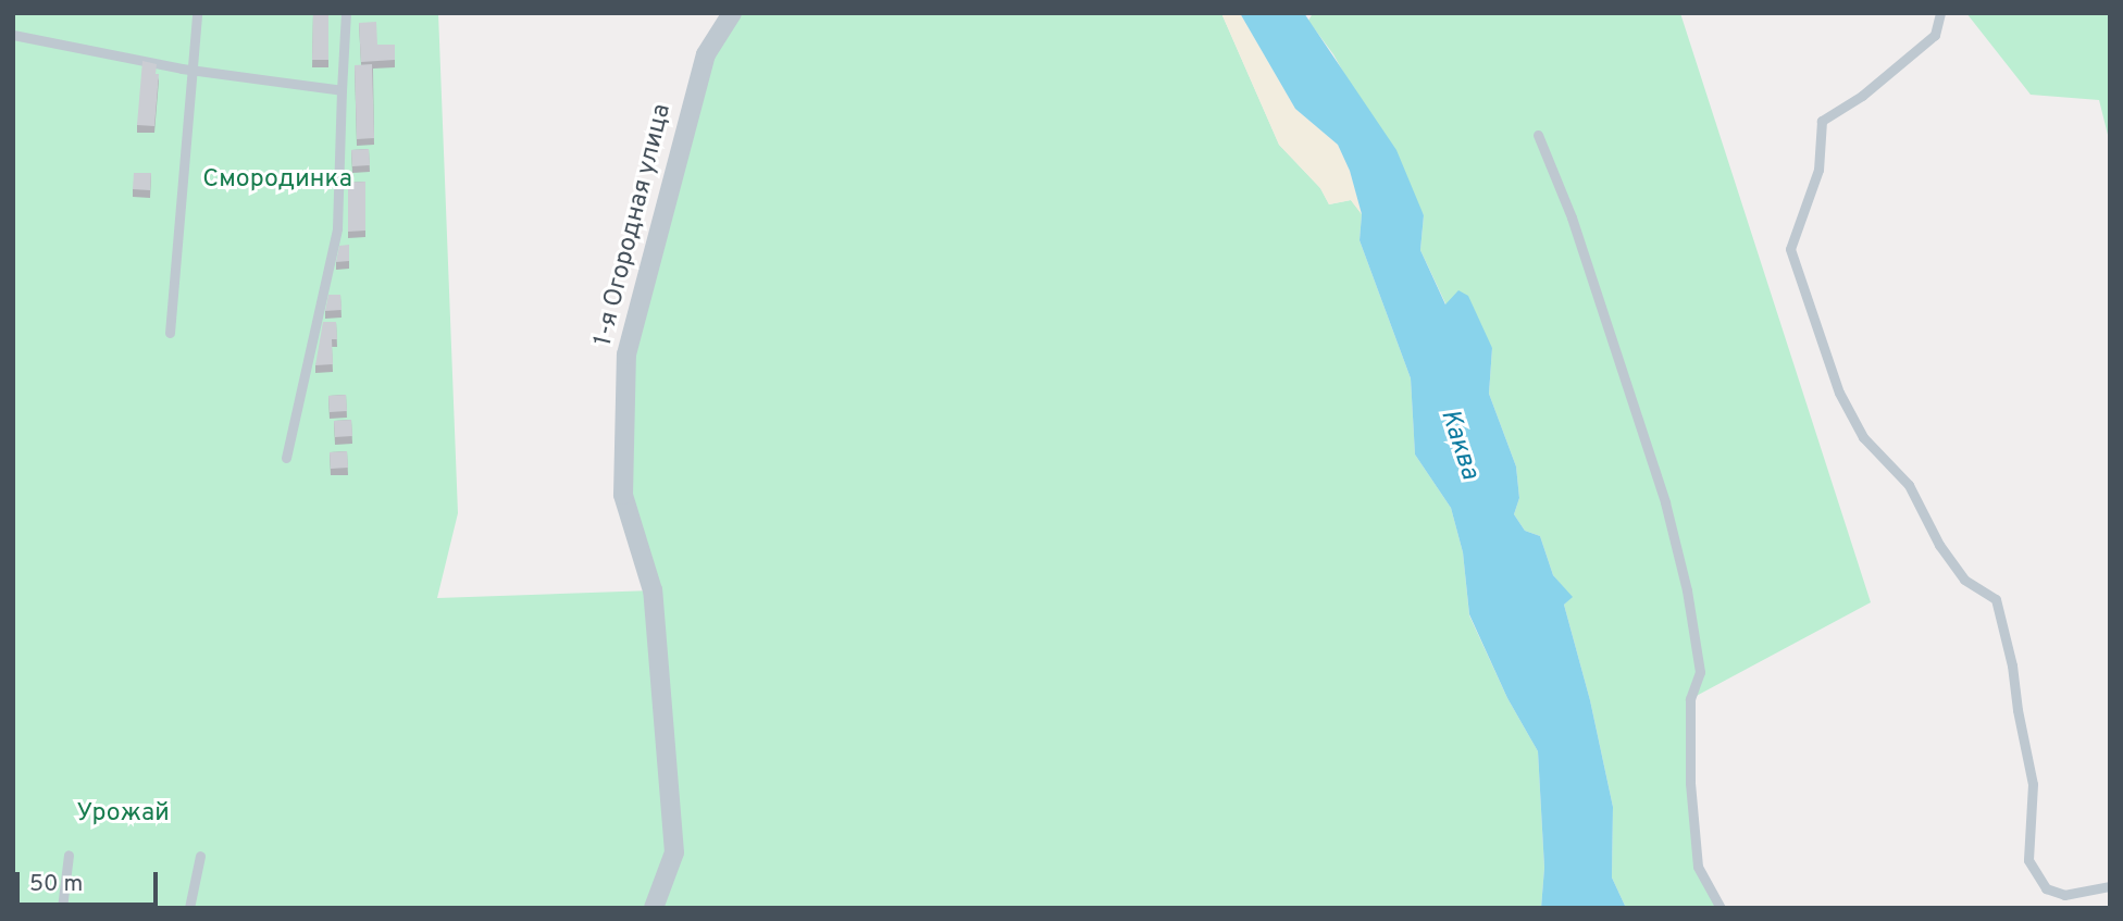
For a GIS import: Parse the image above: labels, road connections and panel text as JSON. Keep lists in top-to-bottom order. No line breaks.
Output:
{"streets":{"street":["1-я Огородная улица"]},"water":["Каква"],"parks":["Смородинка","Урожай"],"scale_bar":"50 m"}
